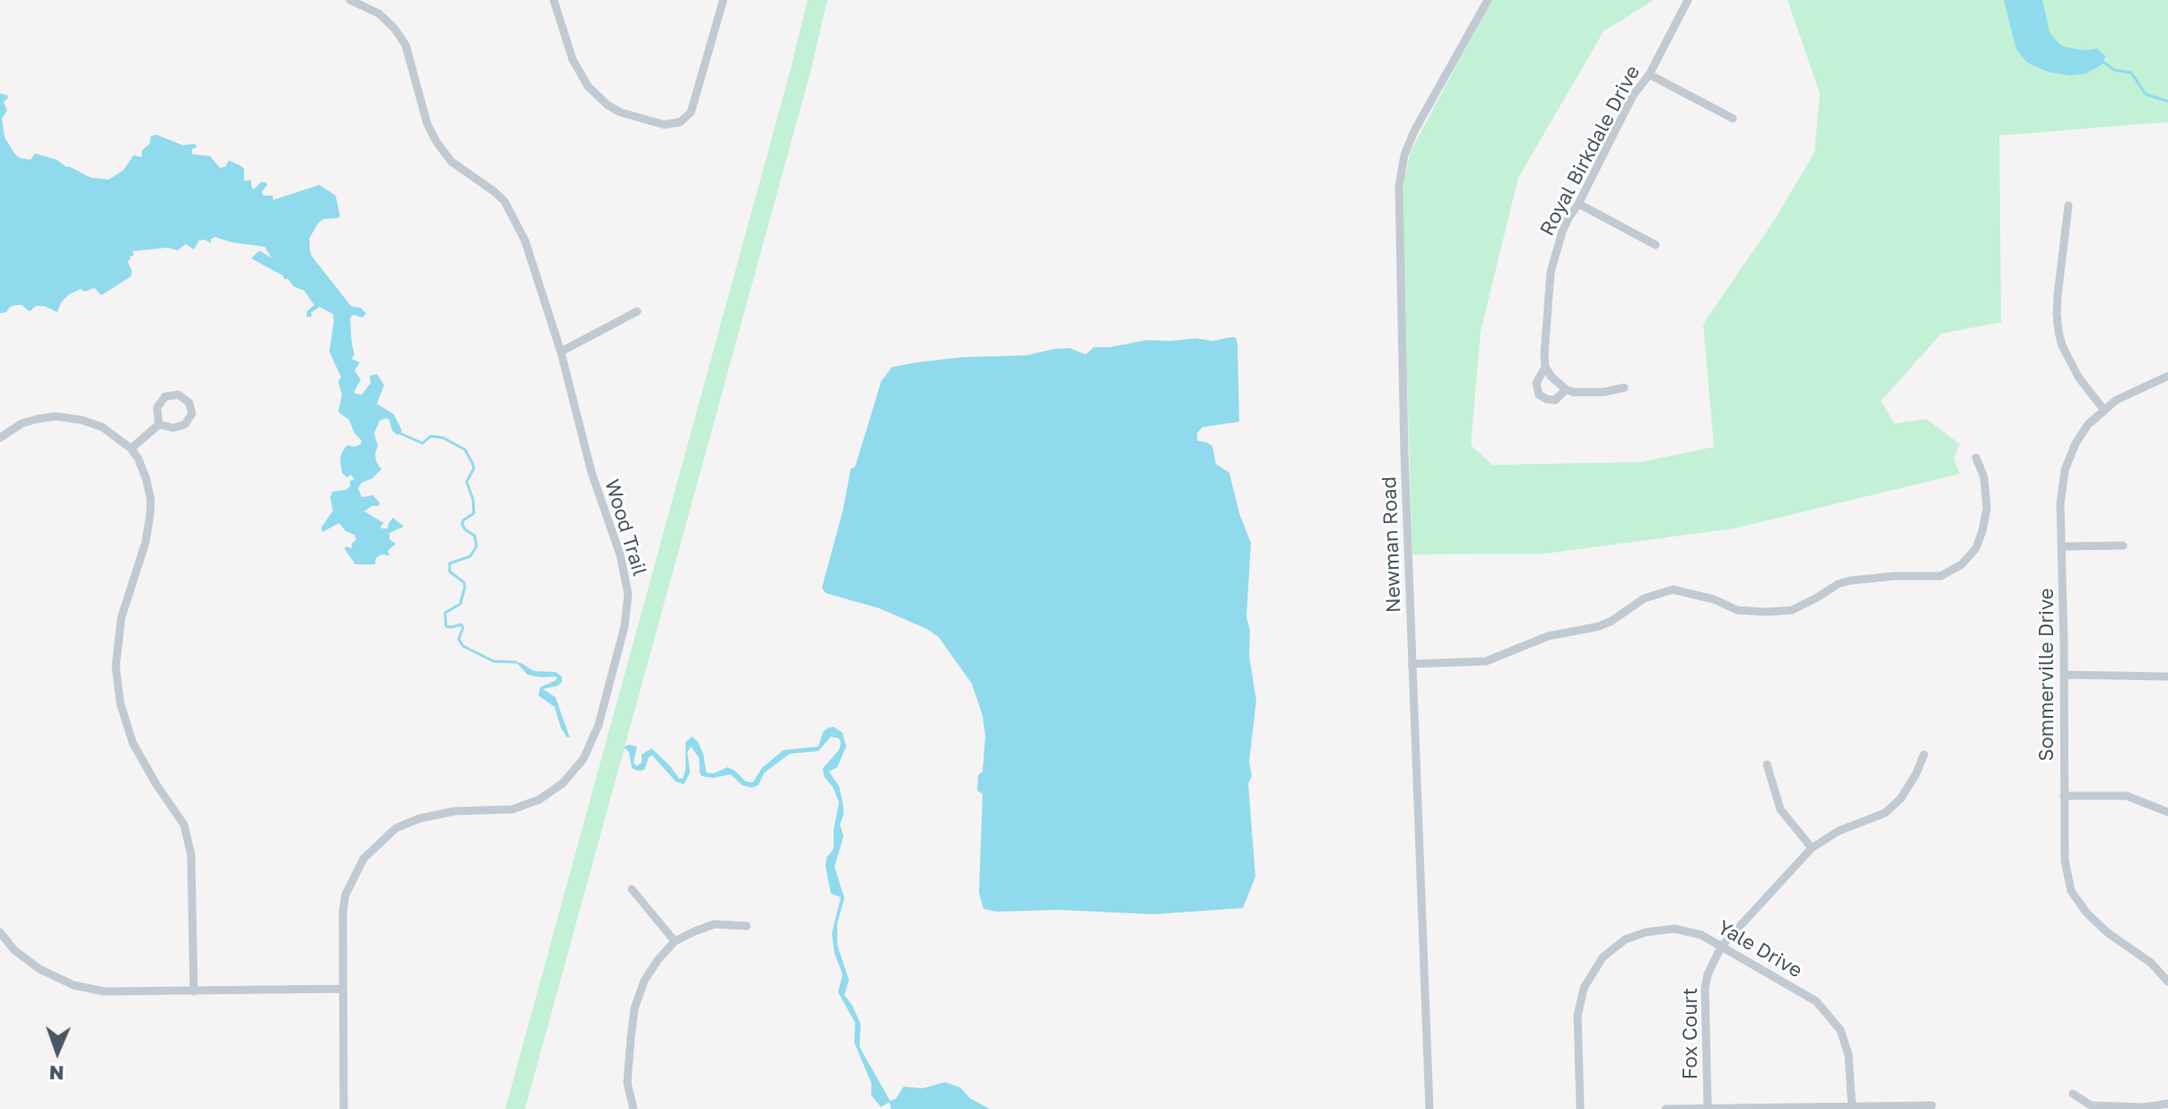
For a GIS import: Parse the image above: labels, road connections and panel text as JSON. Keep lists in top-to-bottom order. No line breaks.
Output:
{"streets":{"street":["Royal Birkdale Drive","Wood Trail","Newman Road","Sommerville Drive","Yale Drive","Fox Court"]},"crossings":[["Yale Drive","Fox Court"]],"north":"bottom"}
